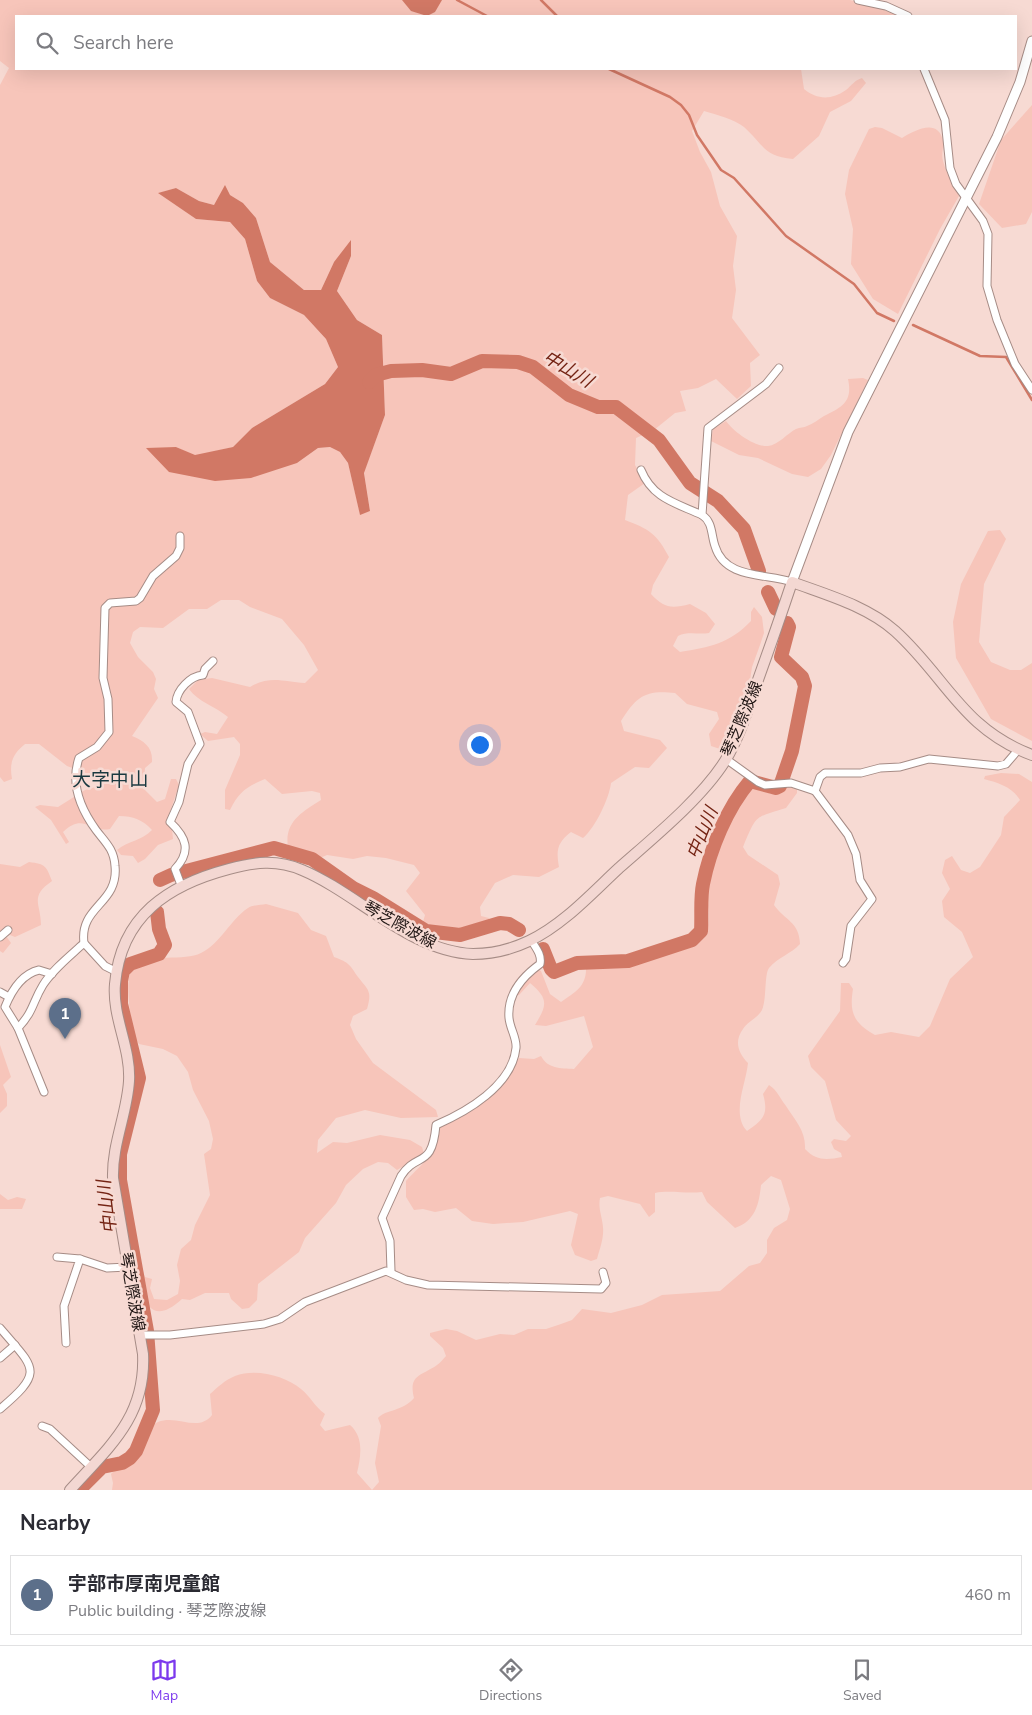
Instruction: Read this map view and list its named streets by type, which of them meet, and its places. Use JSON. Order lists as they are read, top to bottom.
{
  "streets": {
    "main road": ["琴芝際波線"]
  },
  "districts": ["大字中山"],
  "water": ["中山川"],
  "page": {
    "search": "Search here",
    "pins": "1",
    "heading": "Nearby",
    "list": [
      {
        "mark": "1",
        "name": "宇部市厚南児童館",
        "note": "Public building · 琴芝際波線",
        "value": "460 m"
      }
    ],
    "nav": ["Map", "Directions", "Saved"]
  }
}
